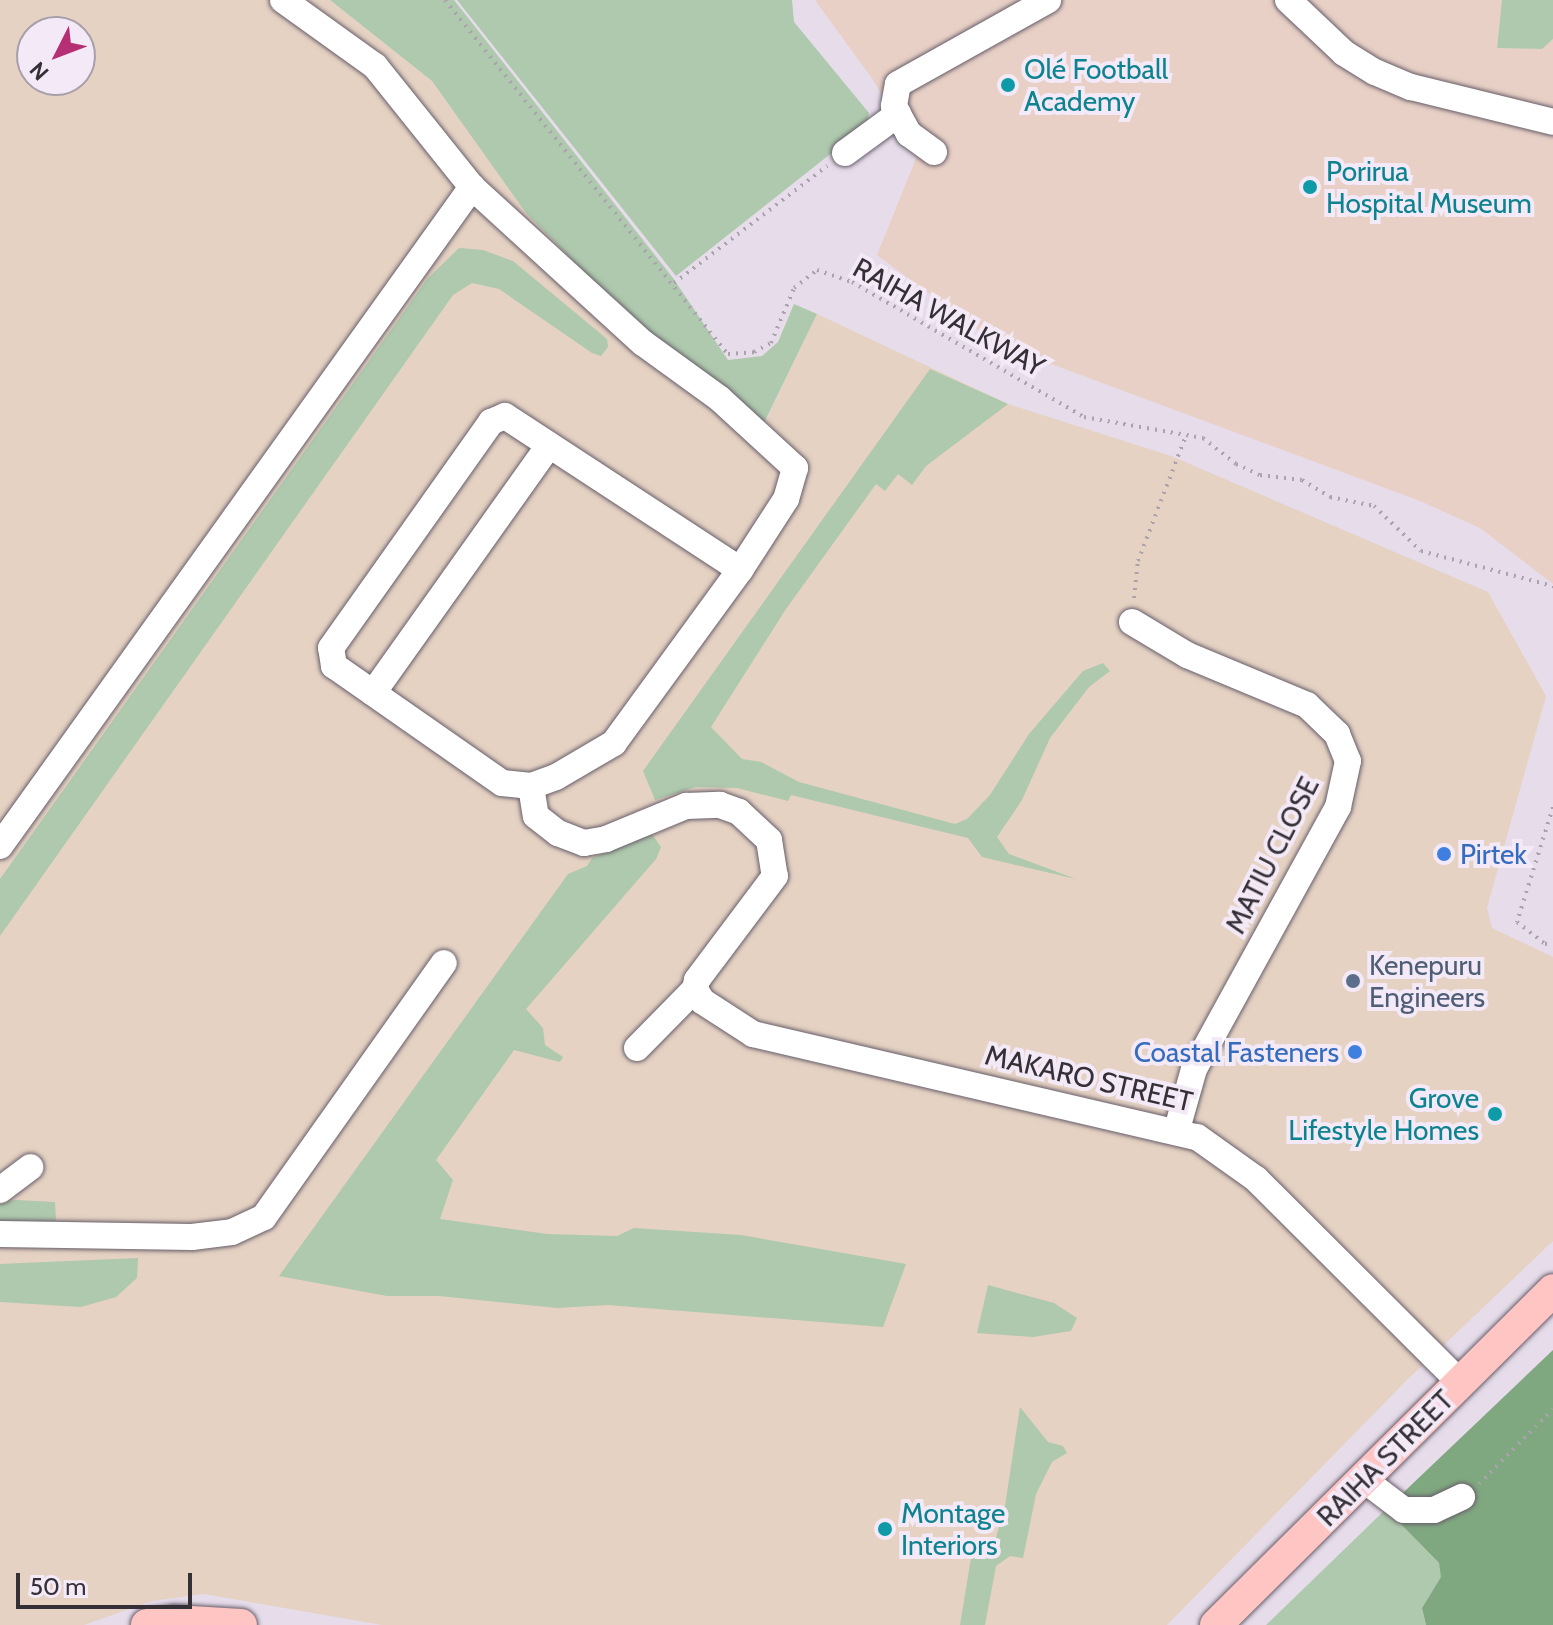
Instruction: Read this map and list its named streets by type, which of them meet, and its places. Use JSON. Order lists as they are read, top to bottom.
{
  "streets": {
    "main road": ["RAIHA STREET"],
    "street": ["MATIU CLOSE", "MAKARO STREET"],
    "path": ["RAIHA WALKWAY"]
  },
  "crossings": [
    ["MATIU CLOSE", "MAKARO STREET"],
    ["MAKARO STREET", "RAIHA STREET"]
  ],
  "places": [
    "Olé Football Academy",
    "Porirua Hospital Museum",
    "Pirtek",
    "Kenepuru Engineers",
    "Coastal Fasteners",
    "Grove Lifestyle Homes",
    "Montage Interiors"
  ],
  "scale_bar": "50 m",
  "north": "bottom left"
}
